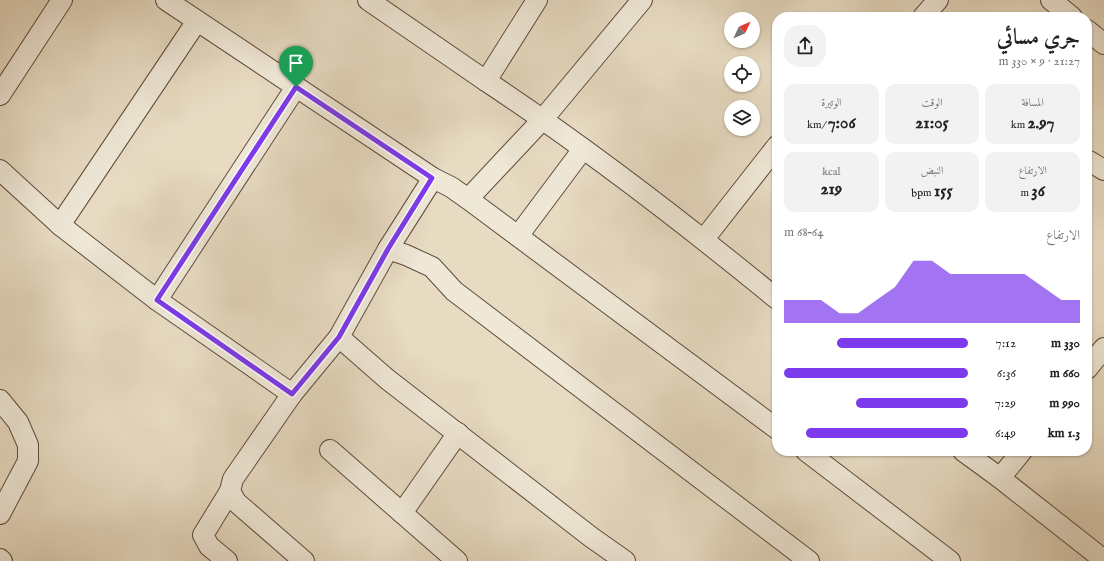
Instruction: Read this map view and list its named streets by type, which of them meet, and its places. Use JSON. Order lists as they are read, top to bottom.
{
  "north": "top right",
  "page": {
    "heading": ["جري مسائي", "21:27 · 9 × 330 m"],
    "stats": [
      ["المسافة", "2.97 km"],
      ["الوقت", "21:05"],
      ["الوتيرة", "7:06 /km"],
      ["الارتفاع", "36 m"],
      ["النبض", "155 bpm"],
      ["kcal", "219"]
    ],
    "chart": ["الارتفاع", "64–68 m"],
    "list": [
      {
        "name": "330 m",
        "note": "7:12"
      },
      {
        "name": "660 m",
        "note": "6:36"
      },
      {
        "name": "990 m",
        "note": "7:29"
      },
      {
        "name": "1.3 km",
        "note": "6:49"
      }
    ]
  }
}
